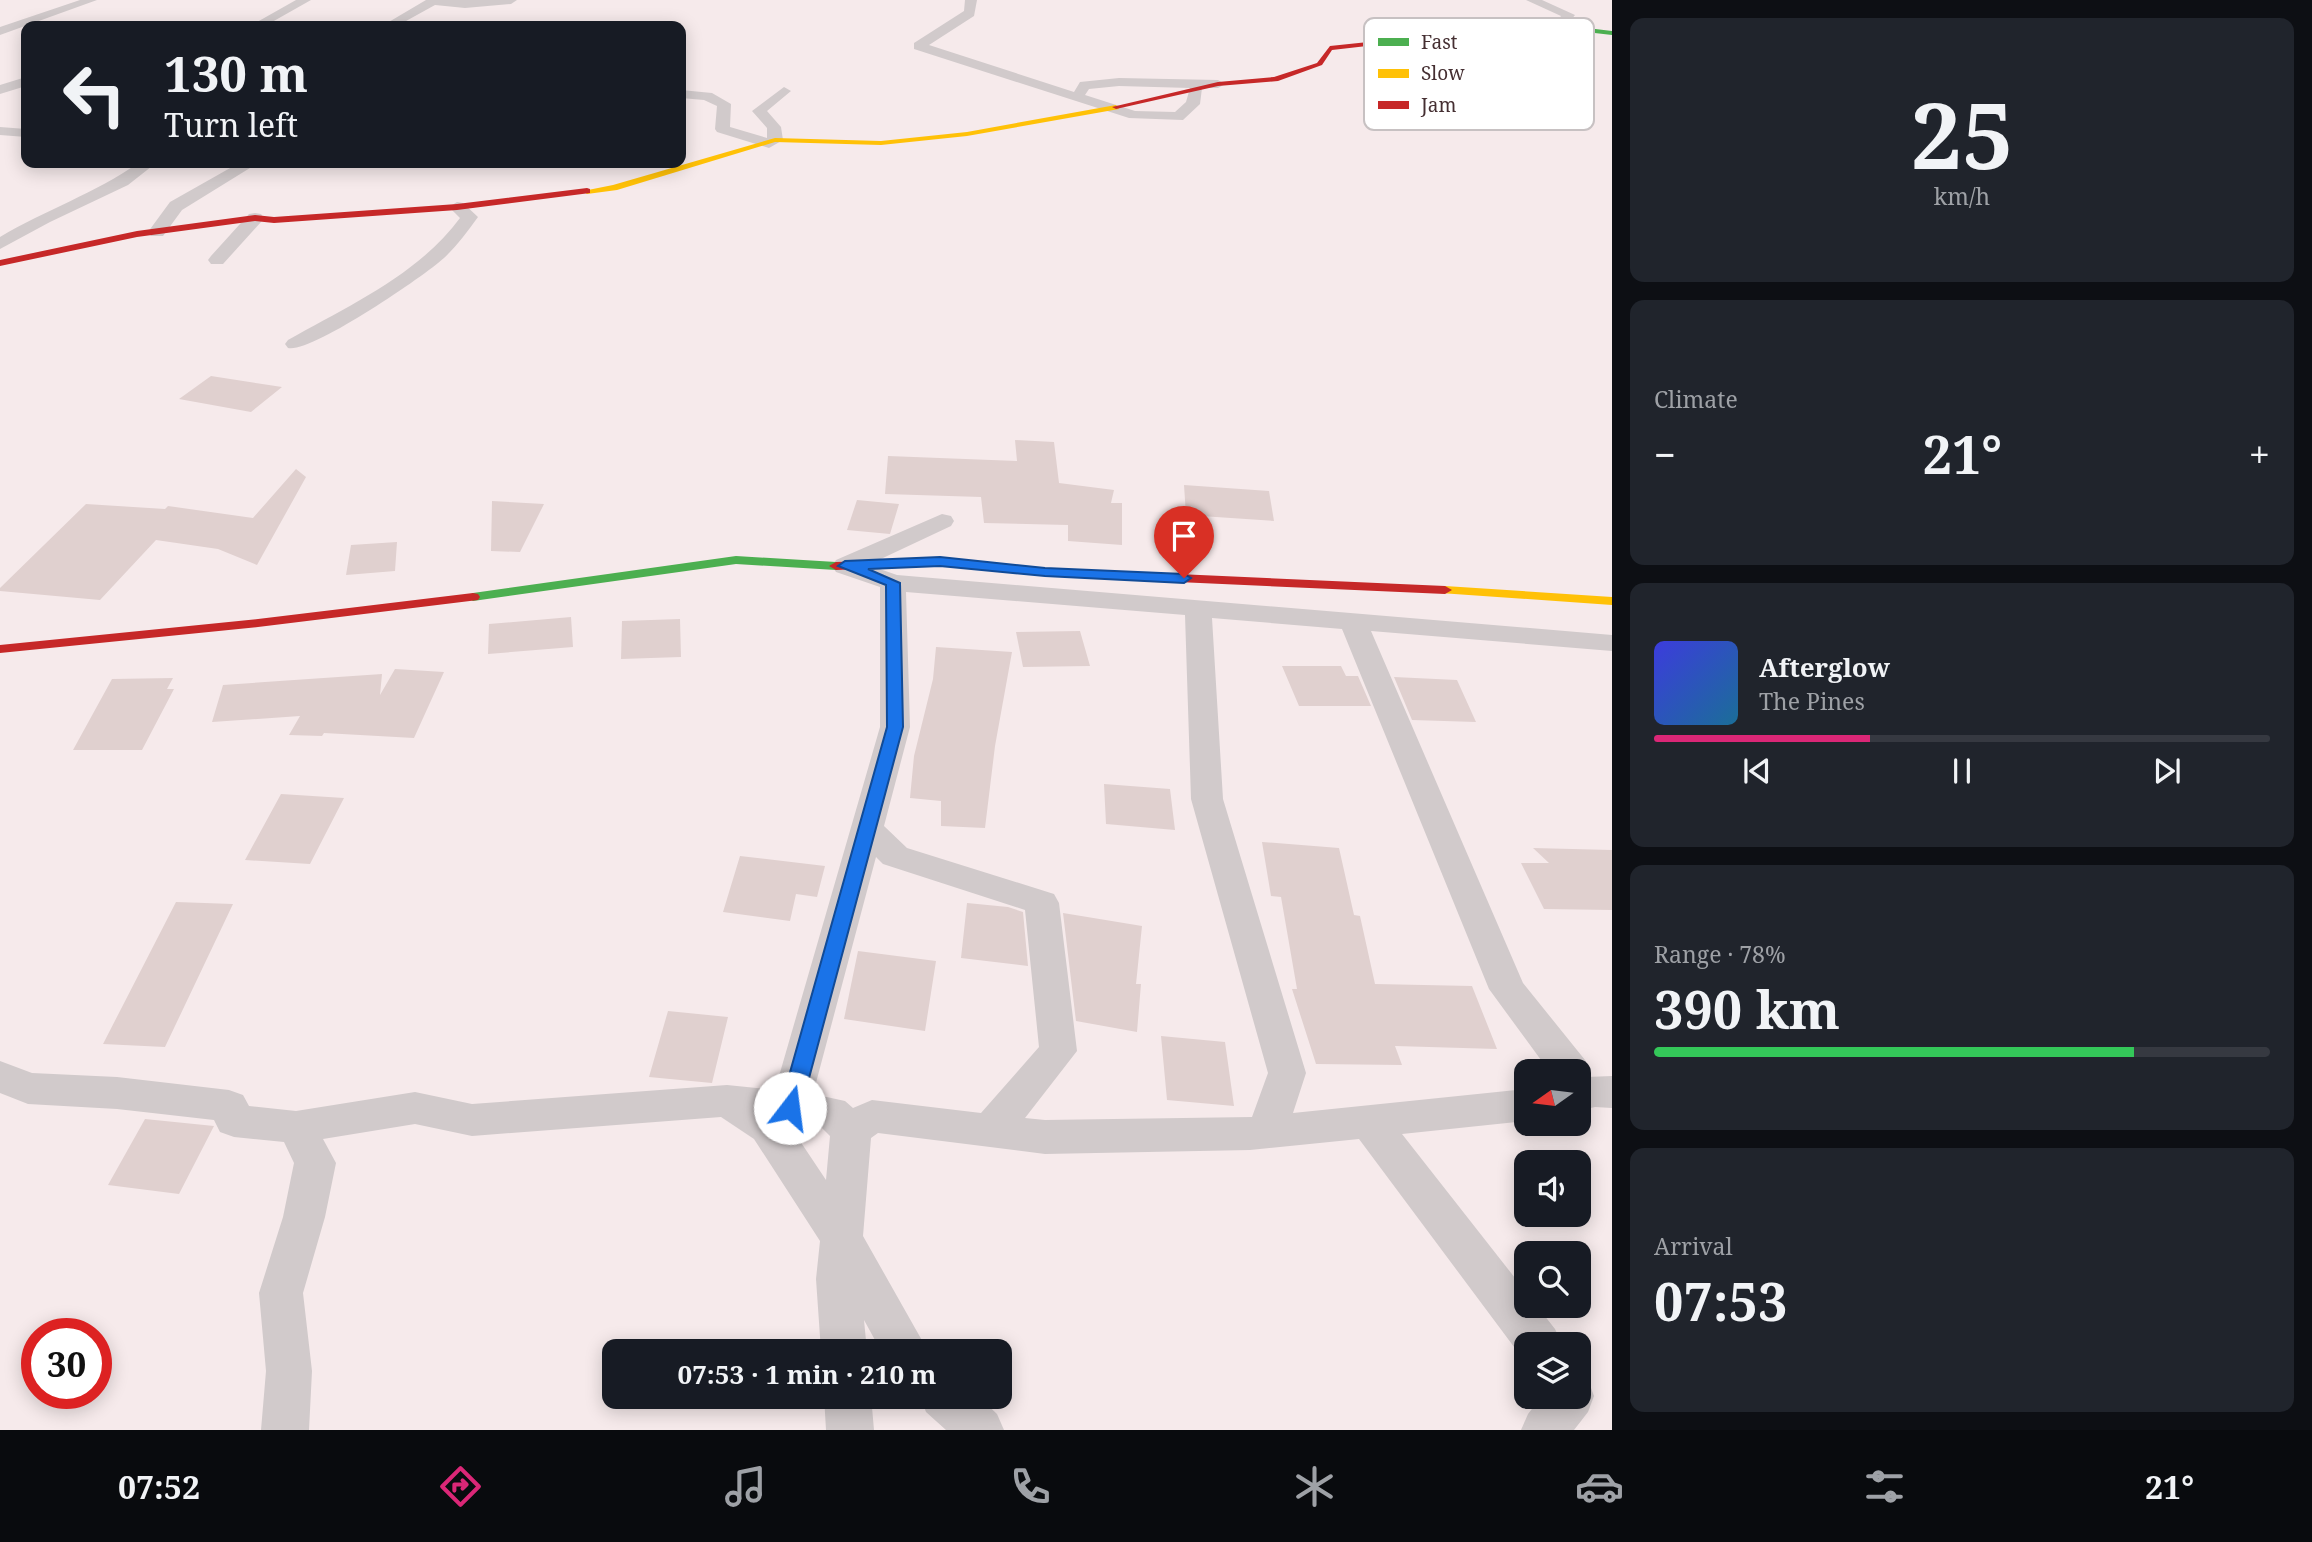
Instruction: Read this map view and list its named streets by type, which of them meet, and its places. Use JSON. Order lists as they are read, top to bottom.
{
  "legend": ["Fast", "Slow", "Jam"],
  "north": "left",
  "page": {
    "tile": [
      ["25", "km/h"],
      "Climate",
      ["Range · 78%", "390 km"],
      ["Arrival", "07:53"]
    ],
    "turn": ["130 m", "Turn left"],
    "heat": ["−", "21°", "+"],
    "song": ["Afterglow", "The Pines"],
    "limit": "30",
    "trip": "07:53 · 1 min · 210 m",
    "tabs": ["07:52", "21°"]
  }
}
